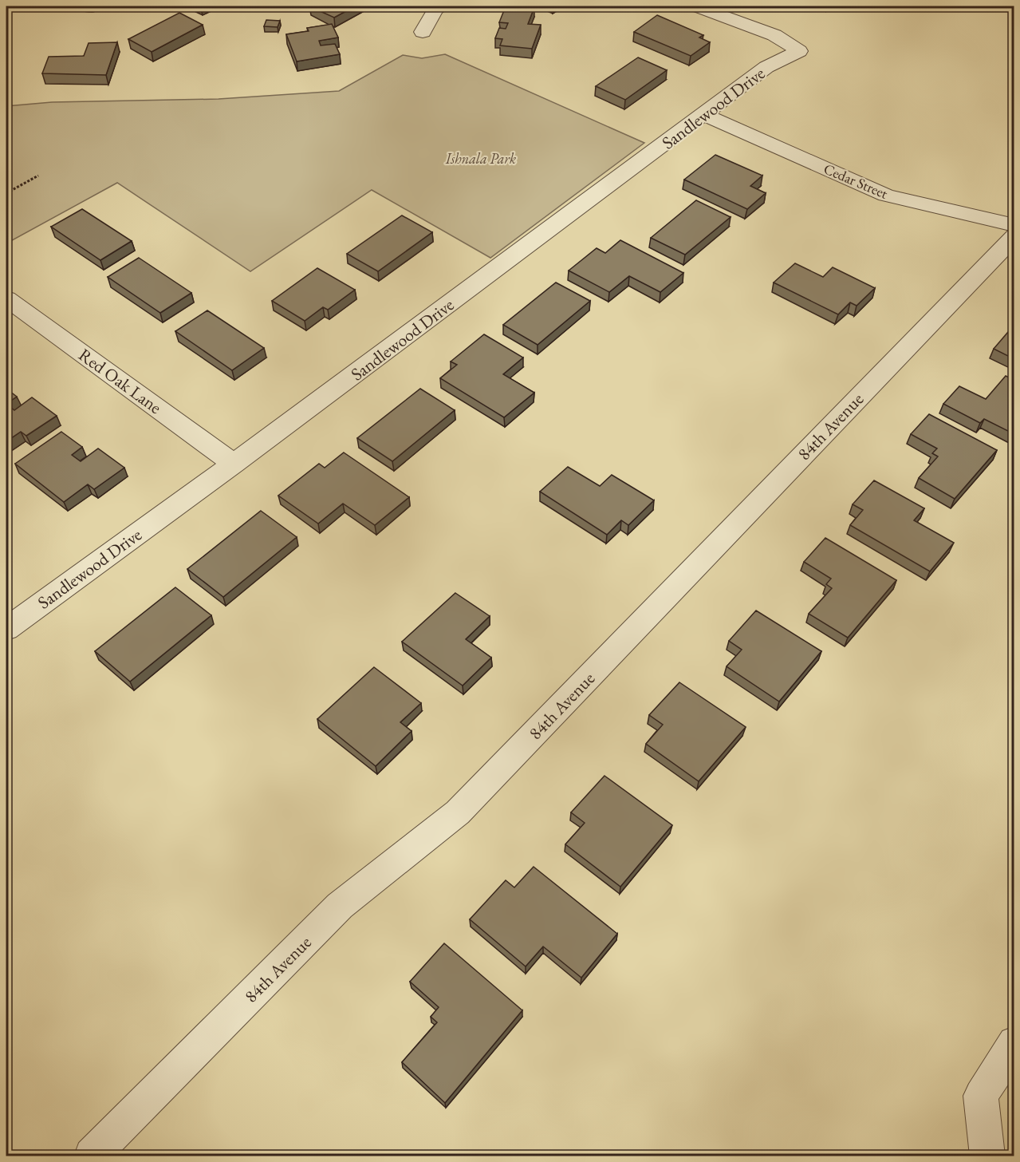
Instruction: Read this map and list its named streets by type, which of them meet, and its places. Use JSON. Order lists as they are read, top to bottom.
{
  "streets": {
    "street": [
      "Sandlewood Drive",
      "Cedar Street",
      "Red Oak Lane",
      "84th Avenue"
    ]
  },
  "crossings": [
    ["Sandlewood Drive", "Cedar Street"],
    ["Sandlewood Drive", "Red Oak Lane"]
  ],
  "parks": ["Ishnala Park"]
}
